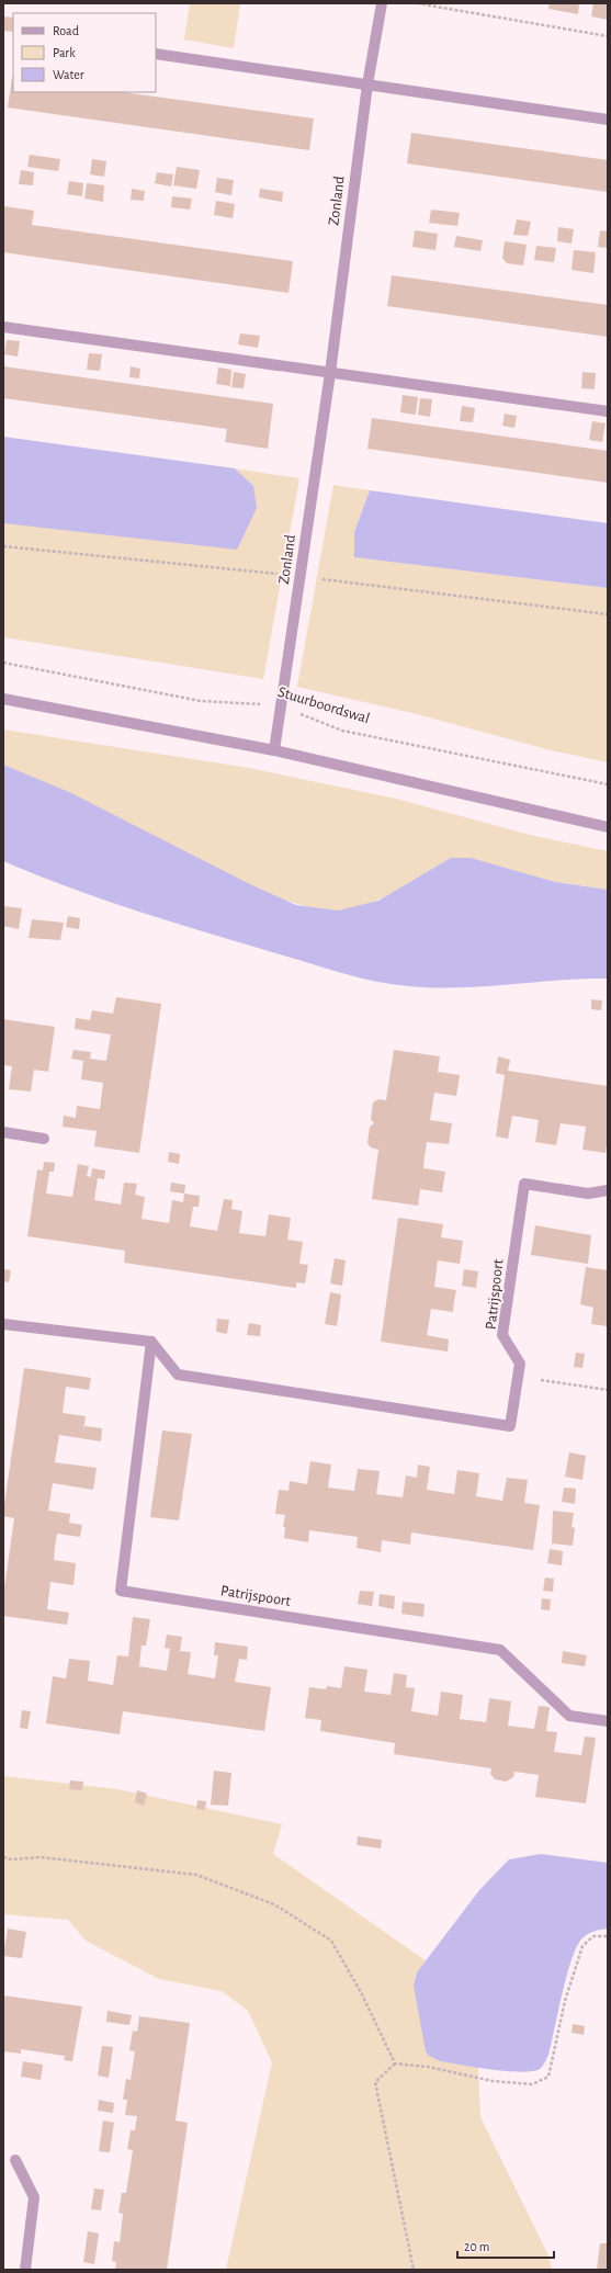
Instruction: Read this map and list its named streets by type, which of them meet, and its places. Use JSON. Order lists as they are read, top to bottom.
{
  "streets": {
    "street": ["Zonland", "Patrijspoort"],
    "path": ["Stuurboordswal"]
  },
  "crossings": [
    ["Zonland", "Stuurboordswal"]
  ],
  "legend": ["Road", "Park", "Water"],
  "scale_bar": "20 m"
}
